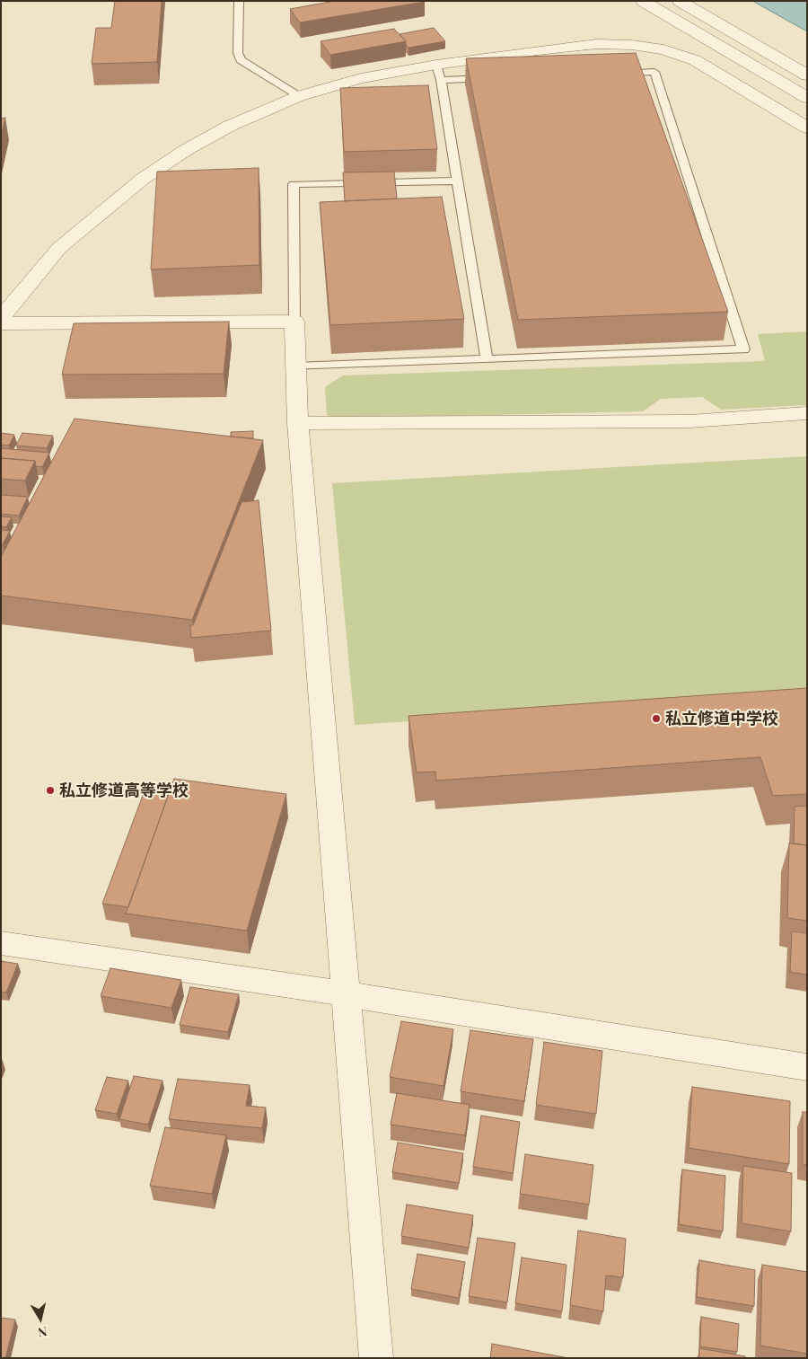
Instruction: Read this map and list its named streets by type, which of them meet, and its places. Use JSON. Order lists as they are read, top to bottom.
{
  "places": ["私立修道中学校", "私立修道高等学校"],
  "north": "bottom"
}
